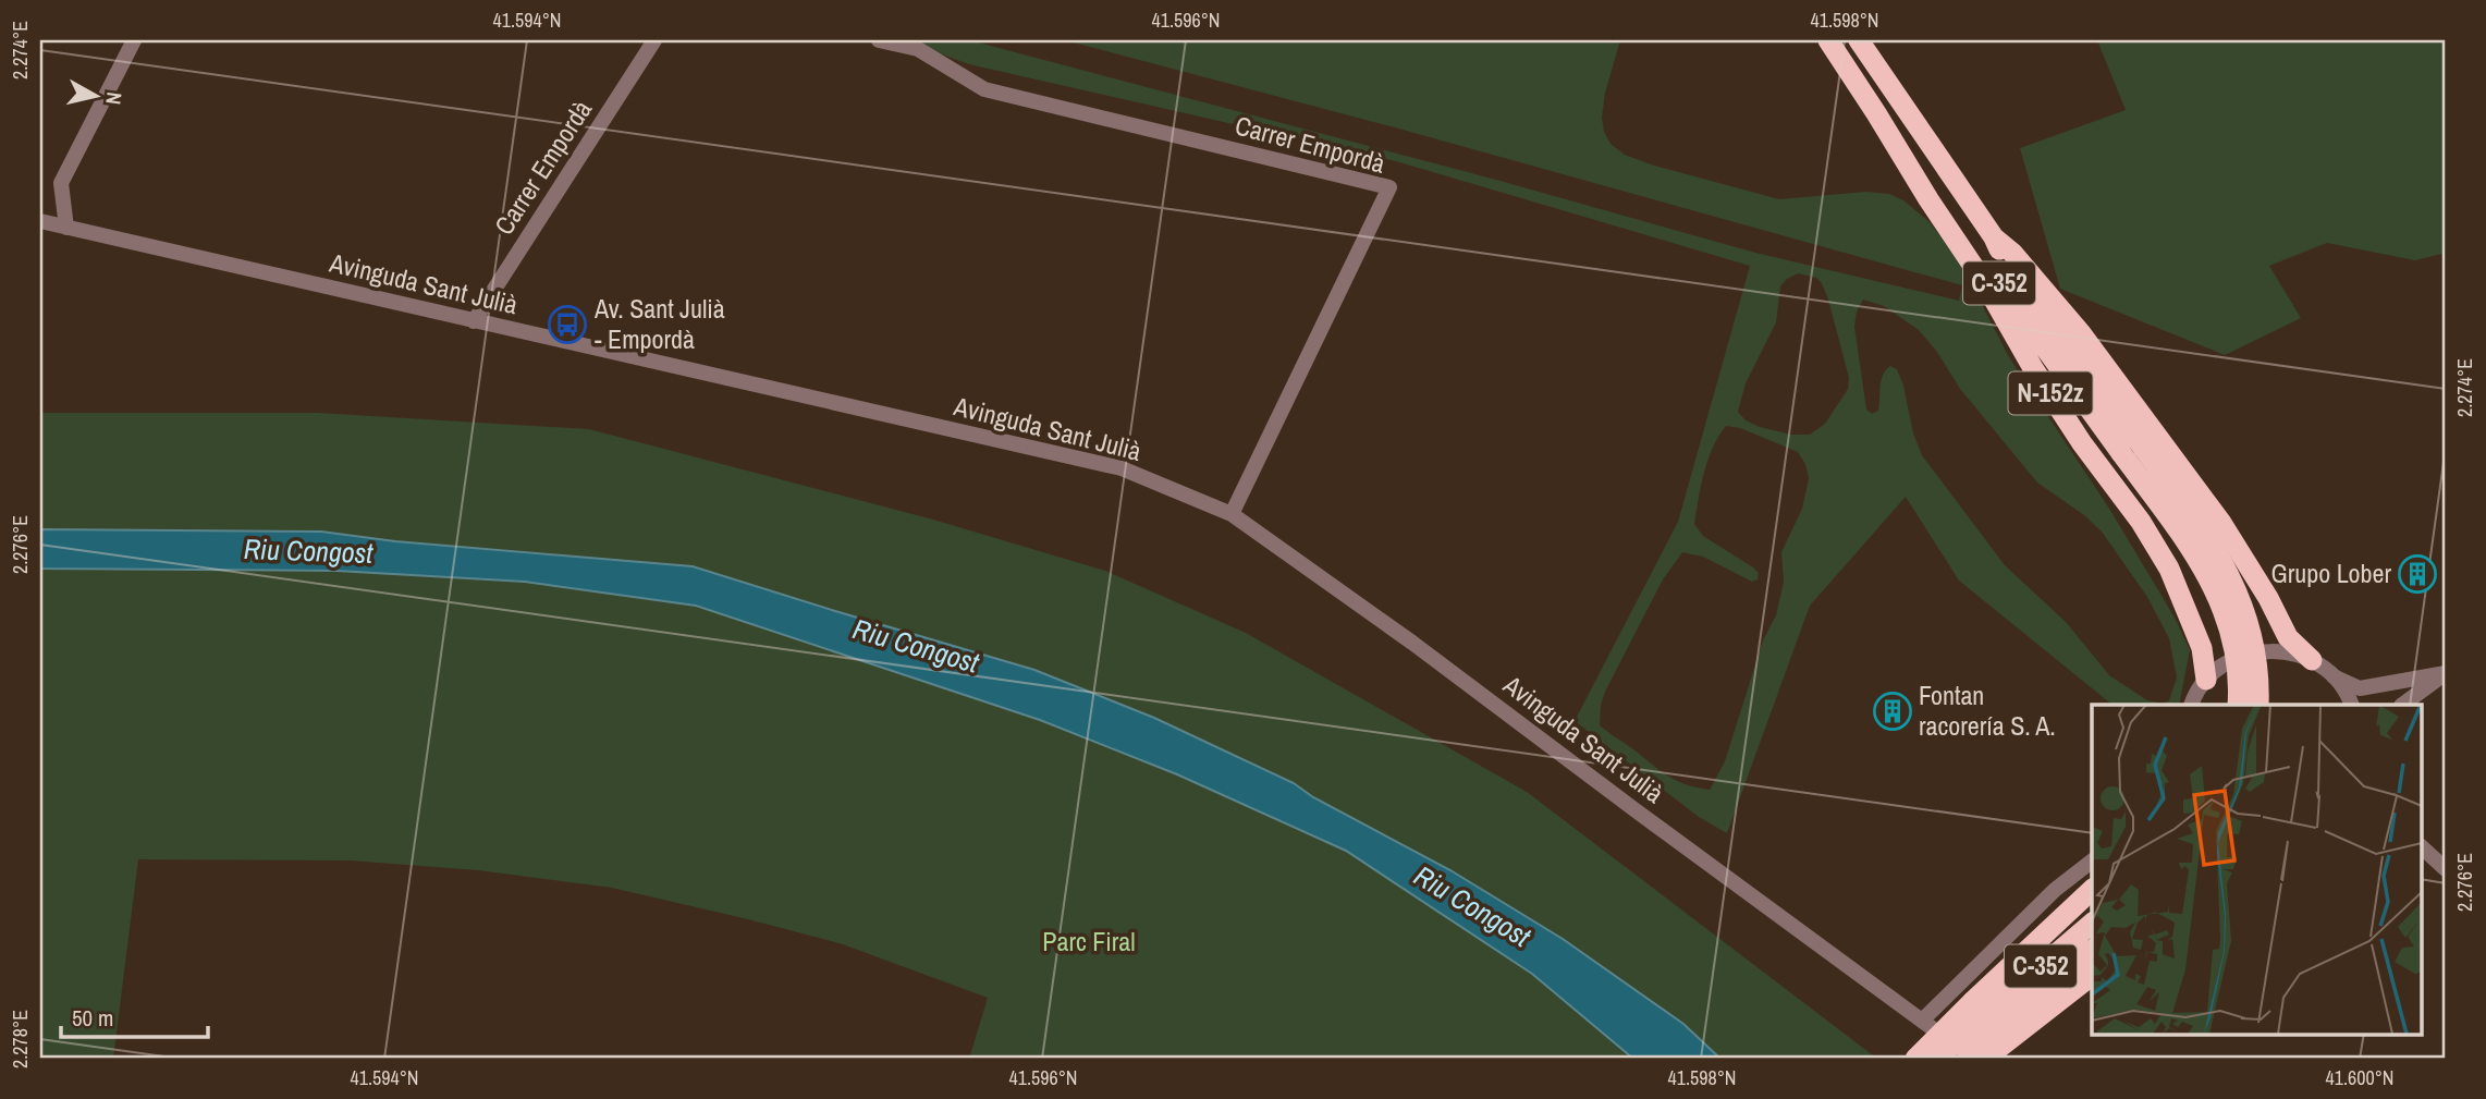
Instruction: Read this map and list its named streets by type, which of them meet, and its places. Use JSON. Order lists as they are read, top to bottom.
{
  "streets": {
    "highway": ["C-352", "N-152z"],
    "street": ["Carrer Empordà", "Avinguda Sant Julià"]
  },
  "crossings": [
    ["Carrer Empordà", "Avinguda Sant Julià"],
    ["C-352", "Avinguda Sant Julià"],
    ["C-352", "N-152z"]
  ],
  "water": ["Riu Congost"],
  "parks": ["Parc Firal"],
  "places": {
    "bus stop": ["Av. Sant Julià - Empordà"],
    "building": ["Grupo Lober", "Fontan racorería S. A."]
  },
  "scale_bar": "50 m",
  "north": "right",
  "coordinates": [
    "41.594°N",
    "41.596°N",
    "41.598°N",
    "2.274°E",
    "2.276°E",
    "2.278°E",
    "41.600°N"
  ]
}
